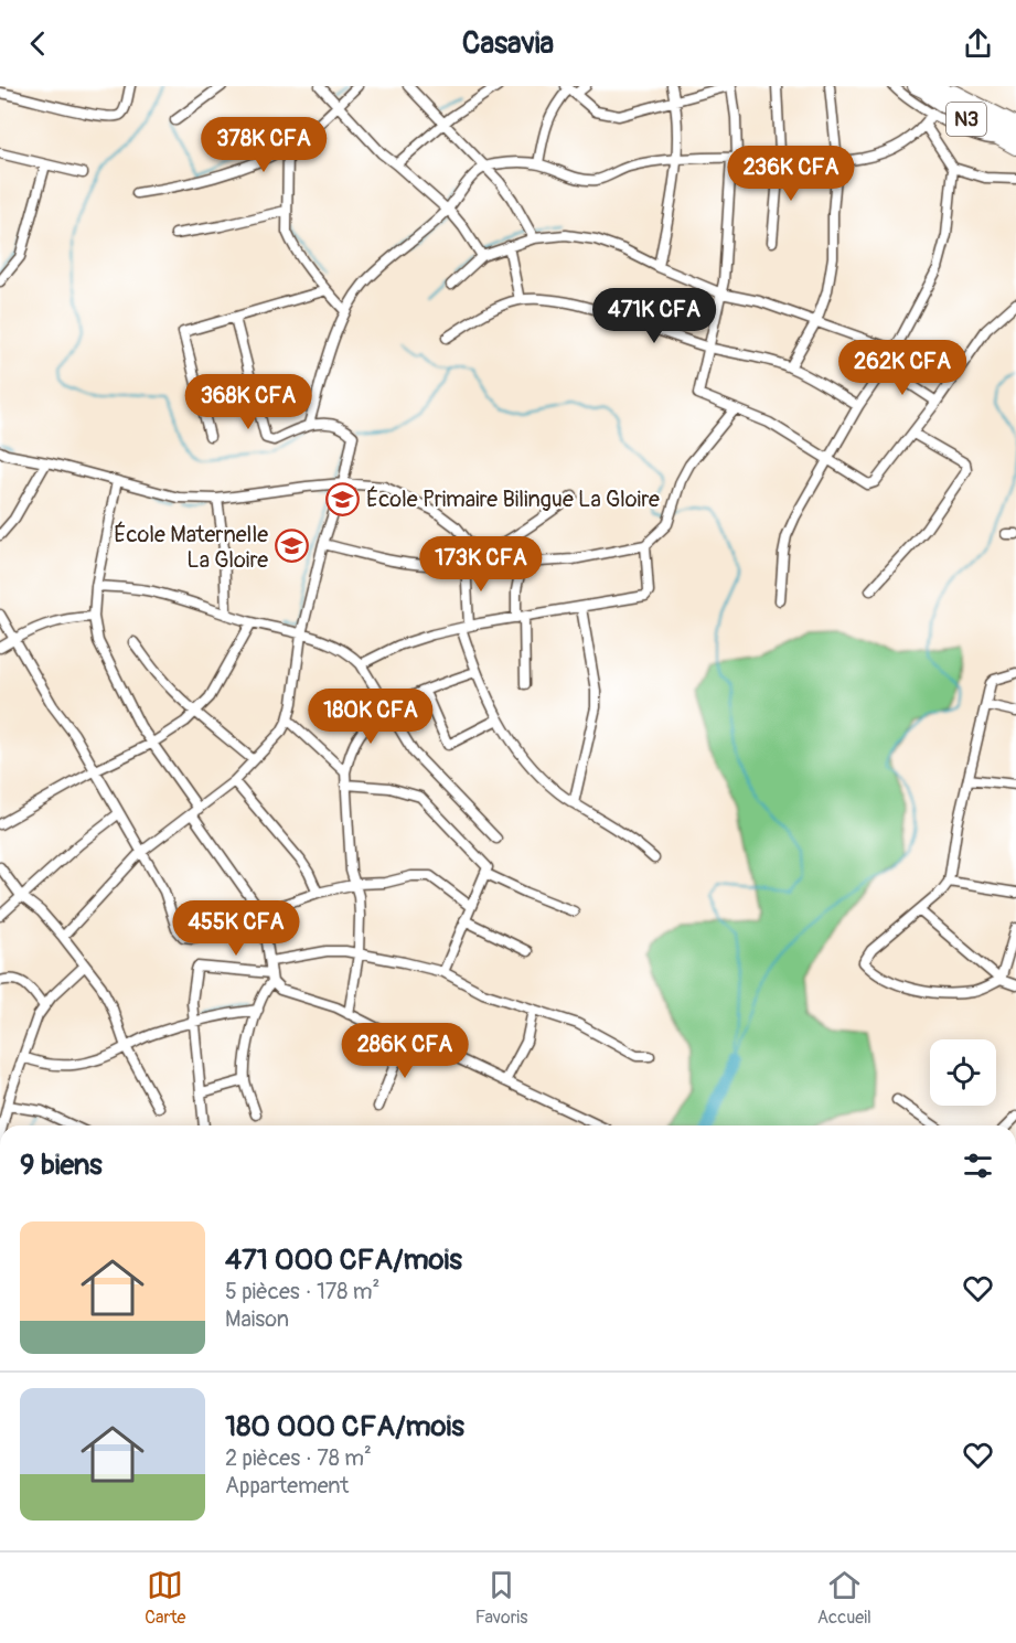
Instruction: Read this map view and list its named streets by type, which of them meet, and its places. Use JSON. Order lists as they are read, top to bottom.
{
  "streets": {
    "main road": ["N3"]
  },
  "places": {
    "school or university": ["École Primaire Bilingue La Gloire", "École Maternelle La Gloire"]
  },
  "page": {
    "header": "Casavia",
    "price": [
      "378K CFA",
      "236K CFA",
      "471K CFA",
      "262K CFA",
      "368K CFA",
      "173K CFA",
      "180K CFA",
      "455K CFA",
      "286K CFA"
    ],
    "heading": "9 biens",
    "list": [
      {
        "name": "471 000 CFA/mois",
        "note": "5 pièces · 178 m² · Maison"
      },
      {
        "name": "180 000 CFA/mois",
        "note": "2 pièces · 78 m² · Appartement"
      }
    ],
    "tabs": ["Carte", "Favoris", "Accueil"]
  }
}
